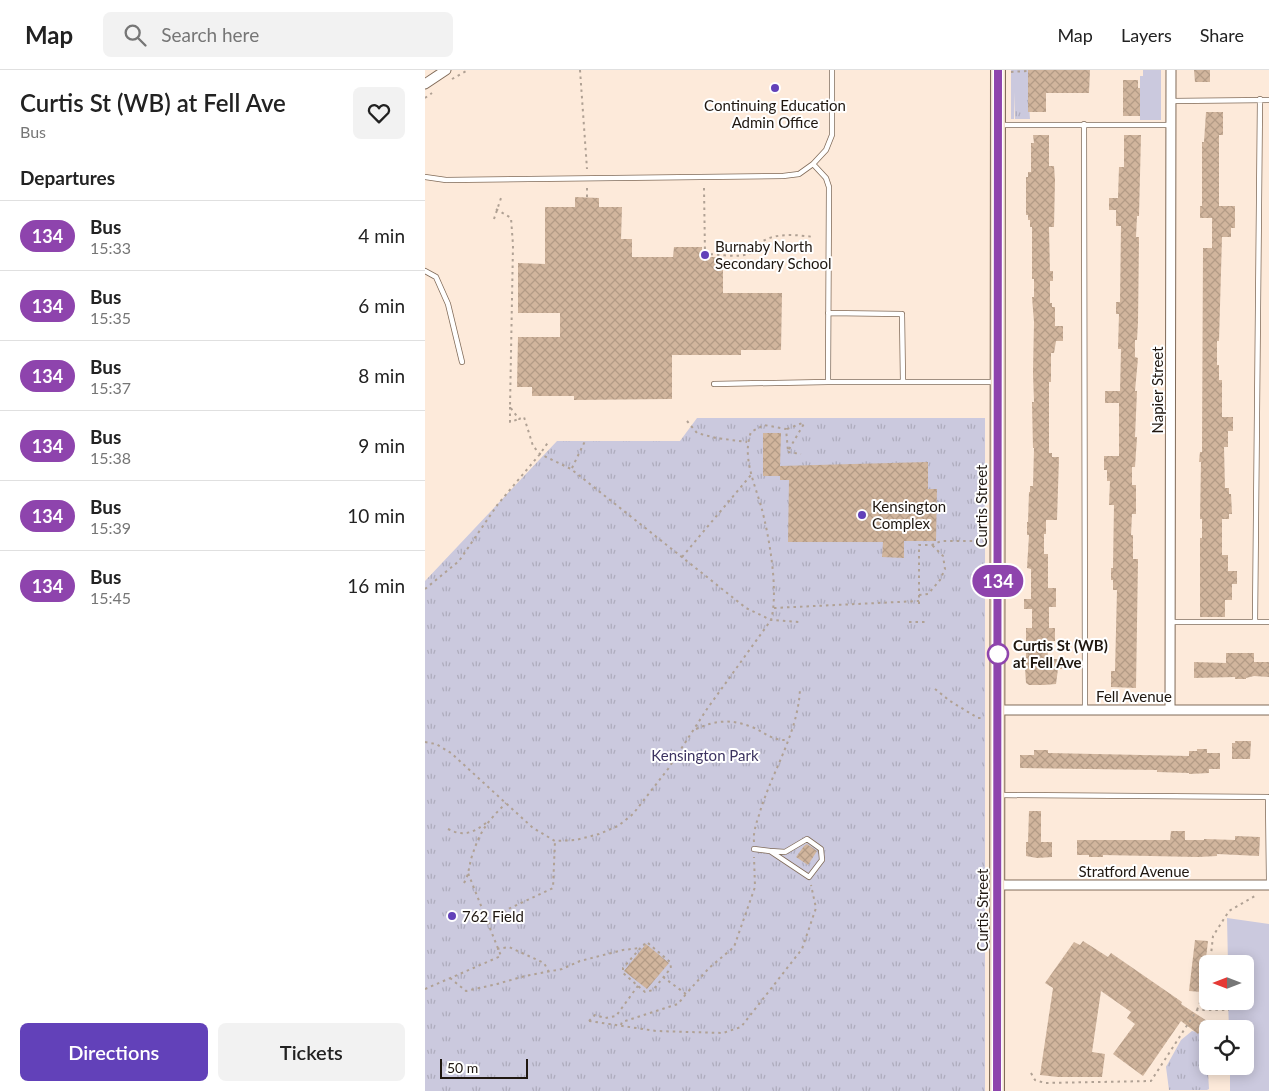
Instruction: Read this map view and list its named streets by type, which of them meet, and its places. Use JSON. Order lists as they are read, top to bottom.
{
  "streets": {
    "street": [
      "Napier Street",
      "Curtis Street",
      "Fell Avenue",
      "Stratford Avenue"
    ]
  },
  "crossings": [
    ["Napier Street", "Fell Avenue"],
    ["Curtis Street", "Fell Avenue"],
    ["Curtis Street", "Stratford Avenue"]
  ],
  "parks": ["Kensington Park"],
  "places": [
    "Continuing Education Admin Office",
    "Burnaby North Secondary School",
    "Kensington Complex",
    "Curtis St (WB) at Fell Ave",
    "762 Field"
  ],
  "lines": ["bus line 134"],
  "scale_bar": "50 m",
  "north": "left",
  "page": {
    "header": "Map",
    "search": "Search here",
    "nav": ["Map", "Layers", "Share"],
    "heading": [
      ["Curtis St (WB) at Fell Ave", "Bus"],
      "Departures"
    ],
    "on_map": "134",
    "list": [
      {
        "mark": "134",
        "name": "Bus",
        "note": "15:33",
        "value": "4 min"
      },
      {
        "mark": "134",
        "name": "Bus",
        "note": "15:35",
        "value": "6 min"
      },
      {
        "mark": "134",
        "name": "Bus",
        "note": "15:37",
        "value": "8 min"
      },
      {
        "mark": "134",
        "name": "Bus",
        "note": "15:38",
        "value": "9 min"
      },
      {
        "mark": "134",
        "name": "Bus",
        "note": "15:39",
        "value": "10 min"
      },
      {
        "mark": "134",
        "name": "Bus",
        "note": "15:45",
        "value": "16 min"
      }
    ],
    "buttons": ["Directions", "Tickets"],
    "scale": "50 m"
  }
}
